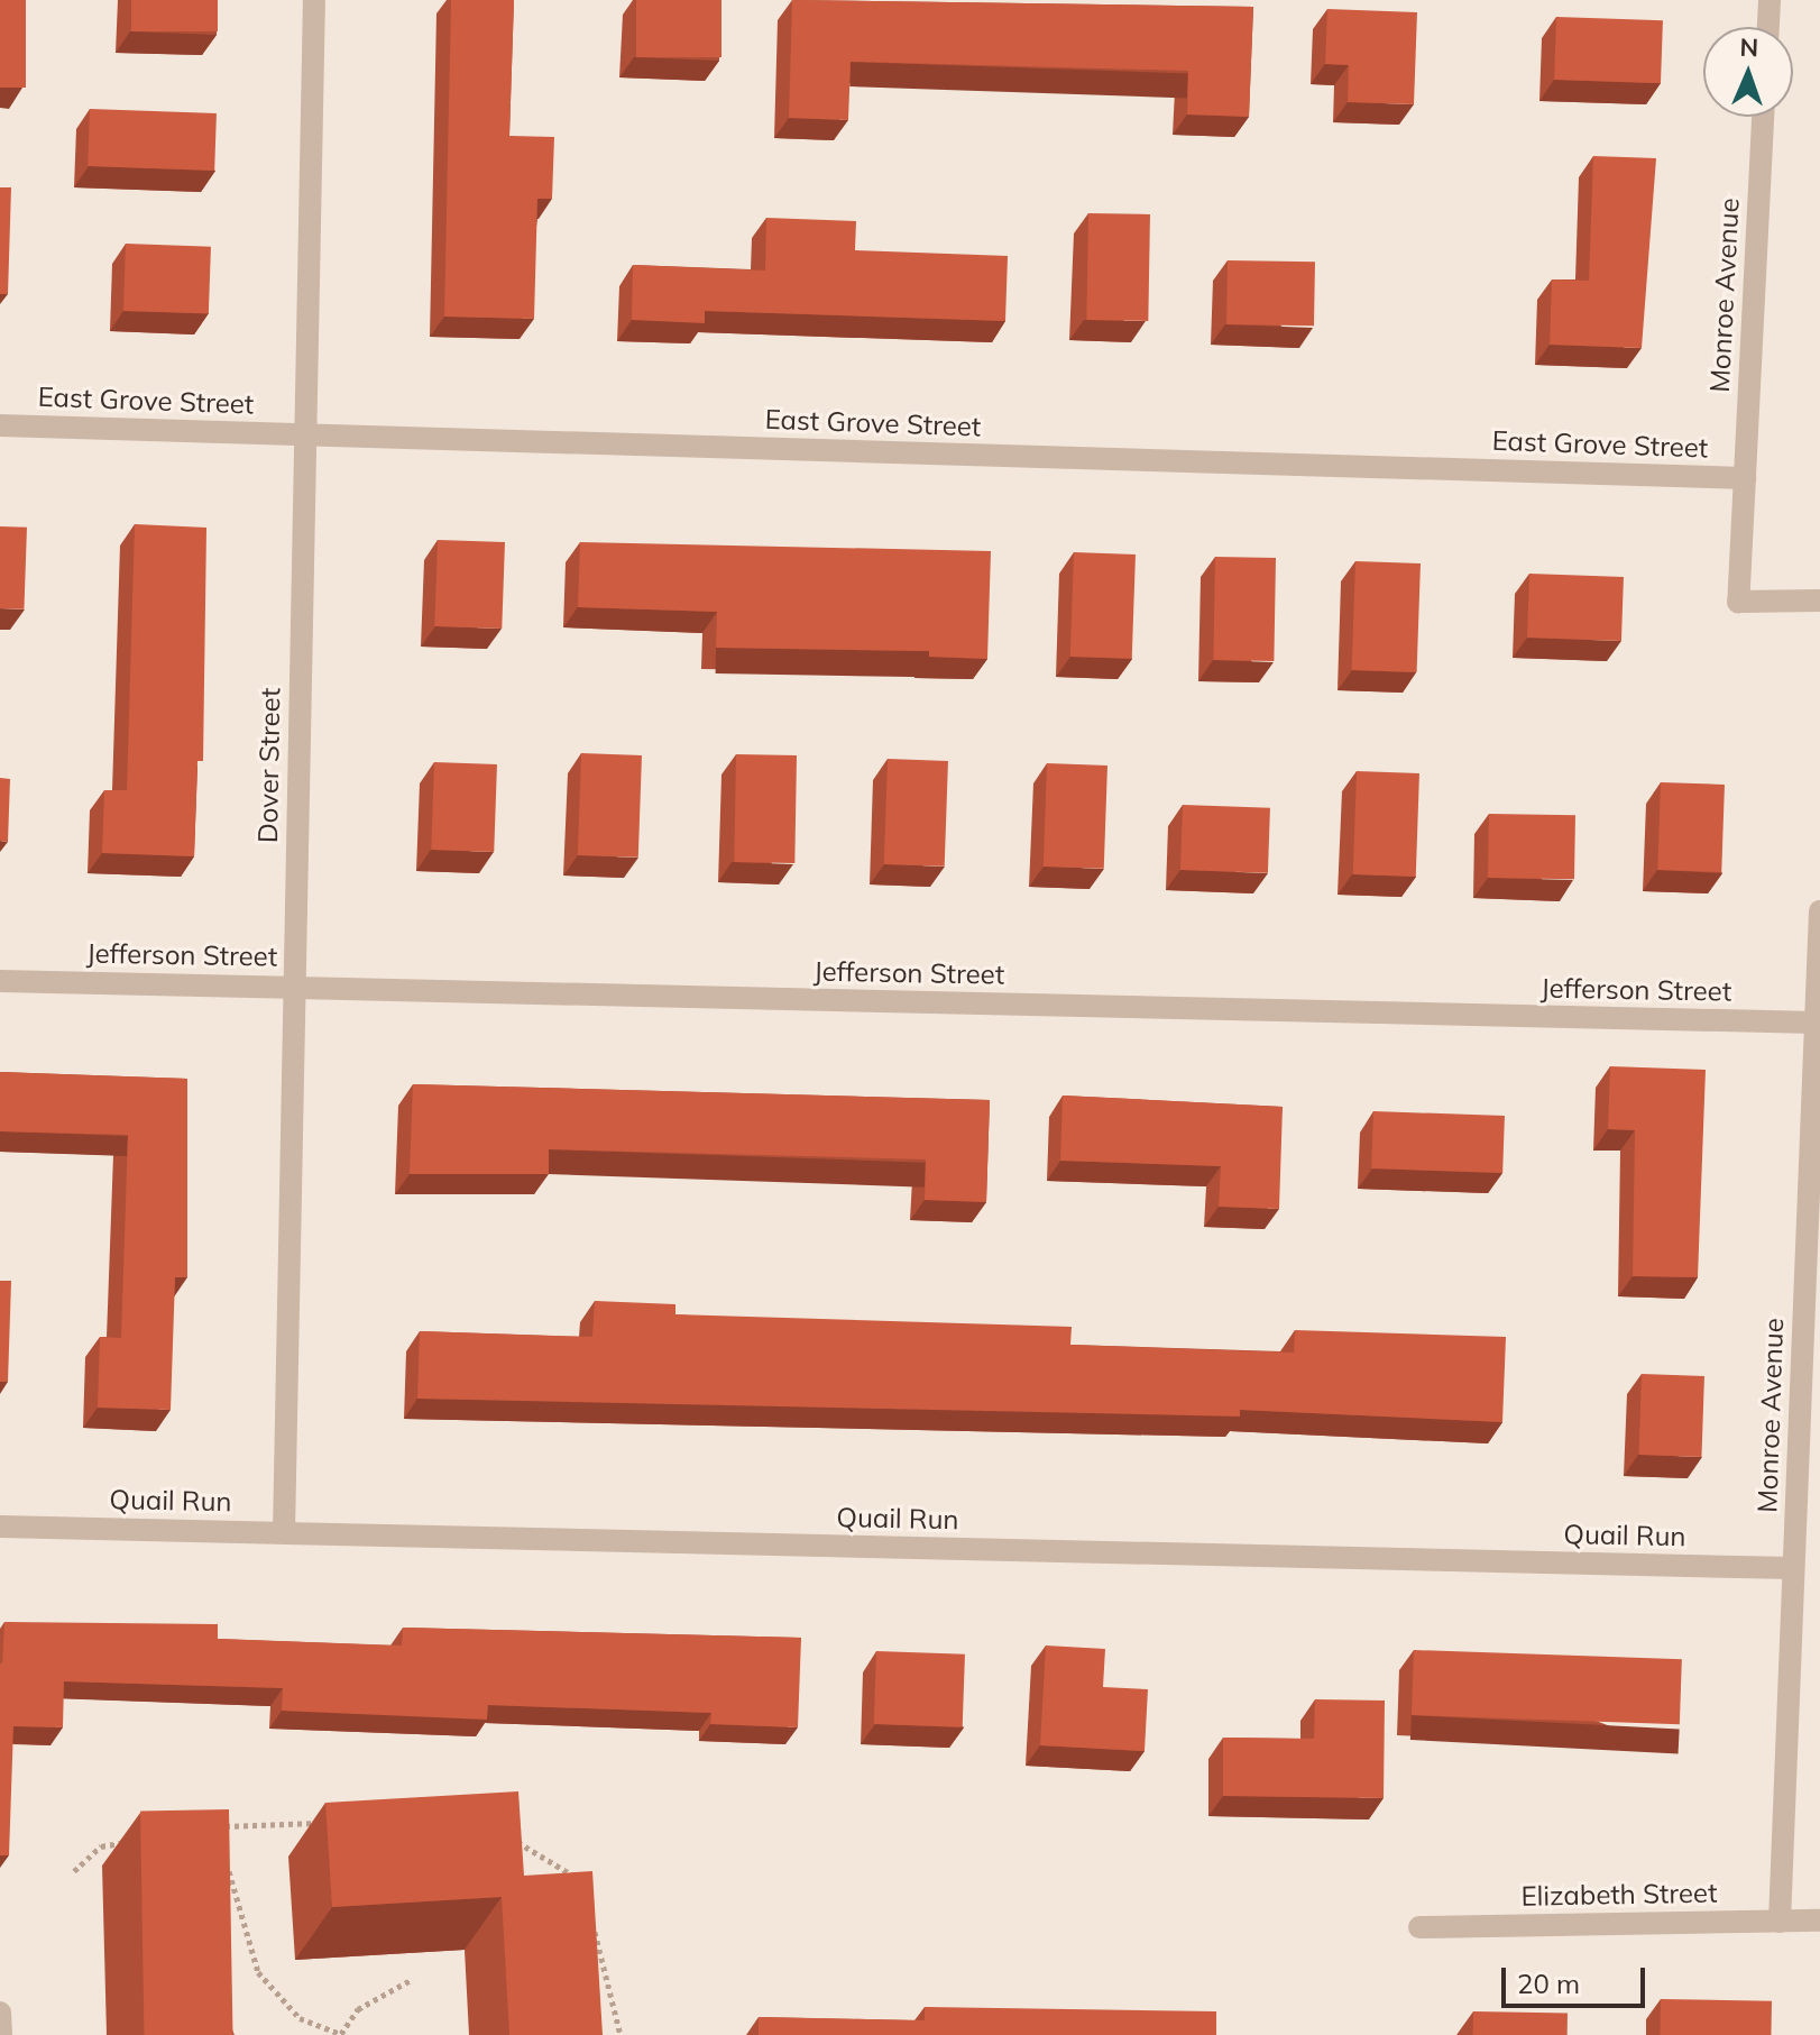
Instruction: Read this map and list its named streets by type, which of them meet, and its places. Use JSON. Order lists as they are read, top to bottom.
{
  "streets": {
    "street": [
      "Monroe Avenue",
      "East Grove Street",
      "Dover Street",
      "Jefferson Street",
      "Quail Run",
      "Elizabeth Street"
    ]
  },
  "crossings": [
    ["Monroe Avenue", "East Grove Street"],
    ["Monroe Avenue", "Jefferson Street"],
    ["Monroe Avenue", "Quail Run"],
    ["Monroe Avenue", "Elizabeth Street"],
    ["East Grove Street", "Dover Street"],
    ["Dover Street", "Jefferson Street"],
    ["Dover Street", "Quail Run"]
  ],
  "scale_bar": "20 m",
  "north": "top"
}
